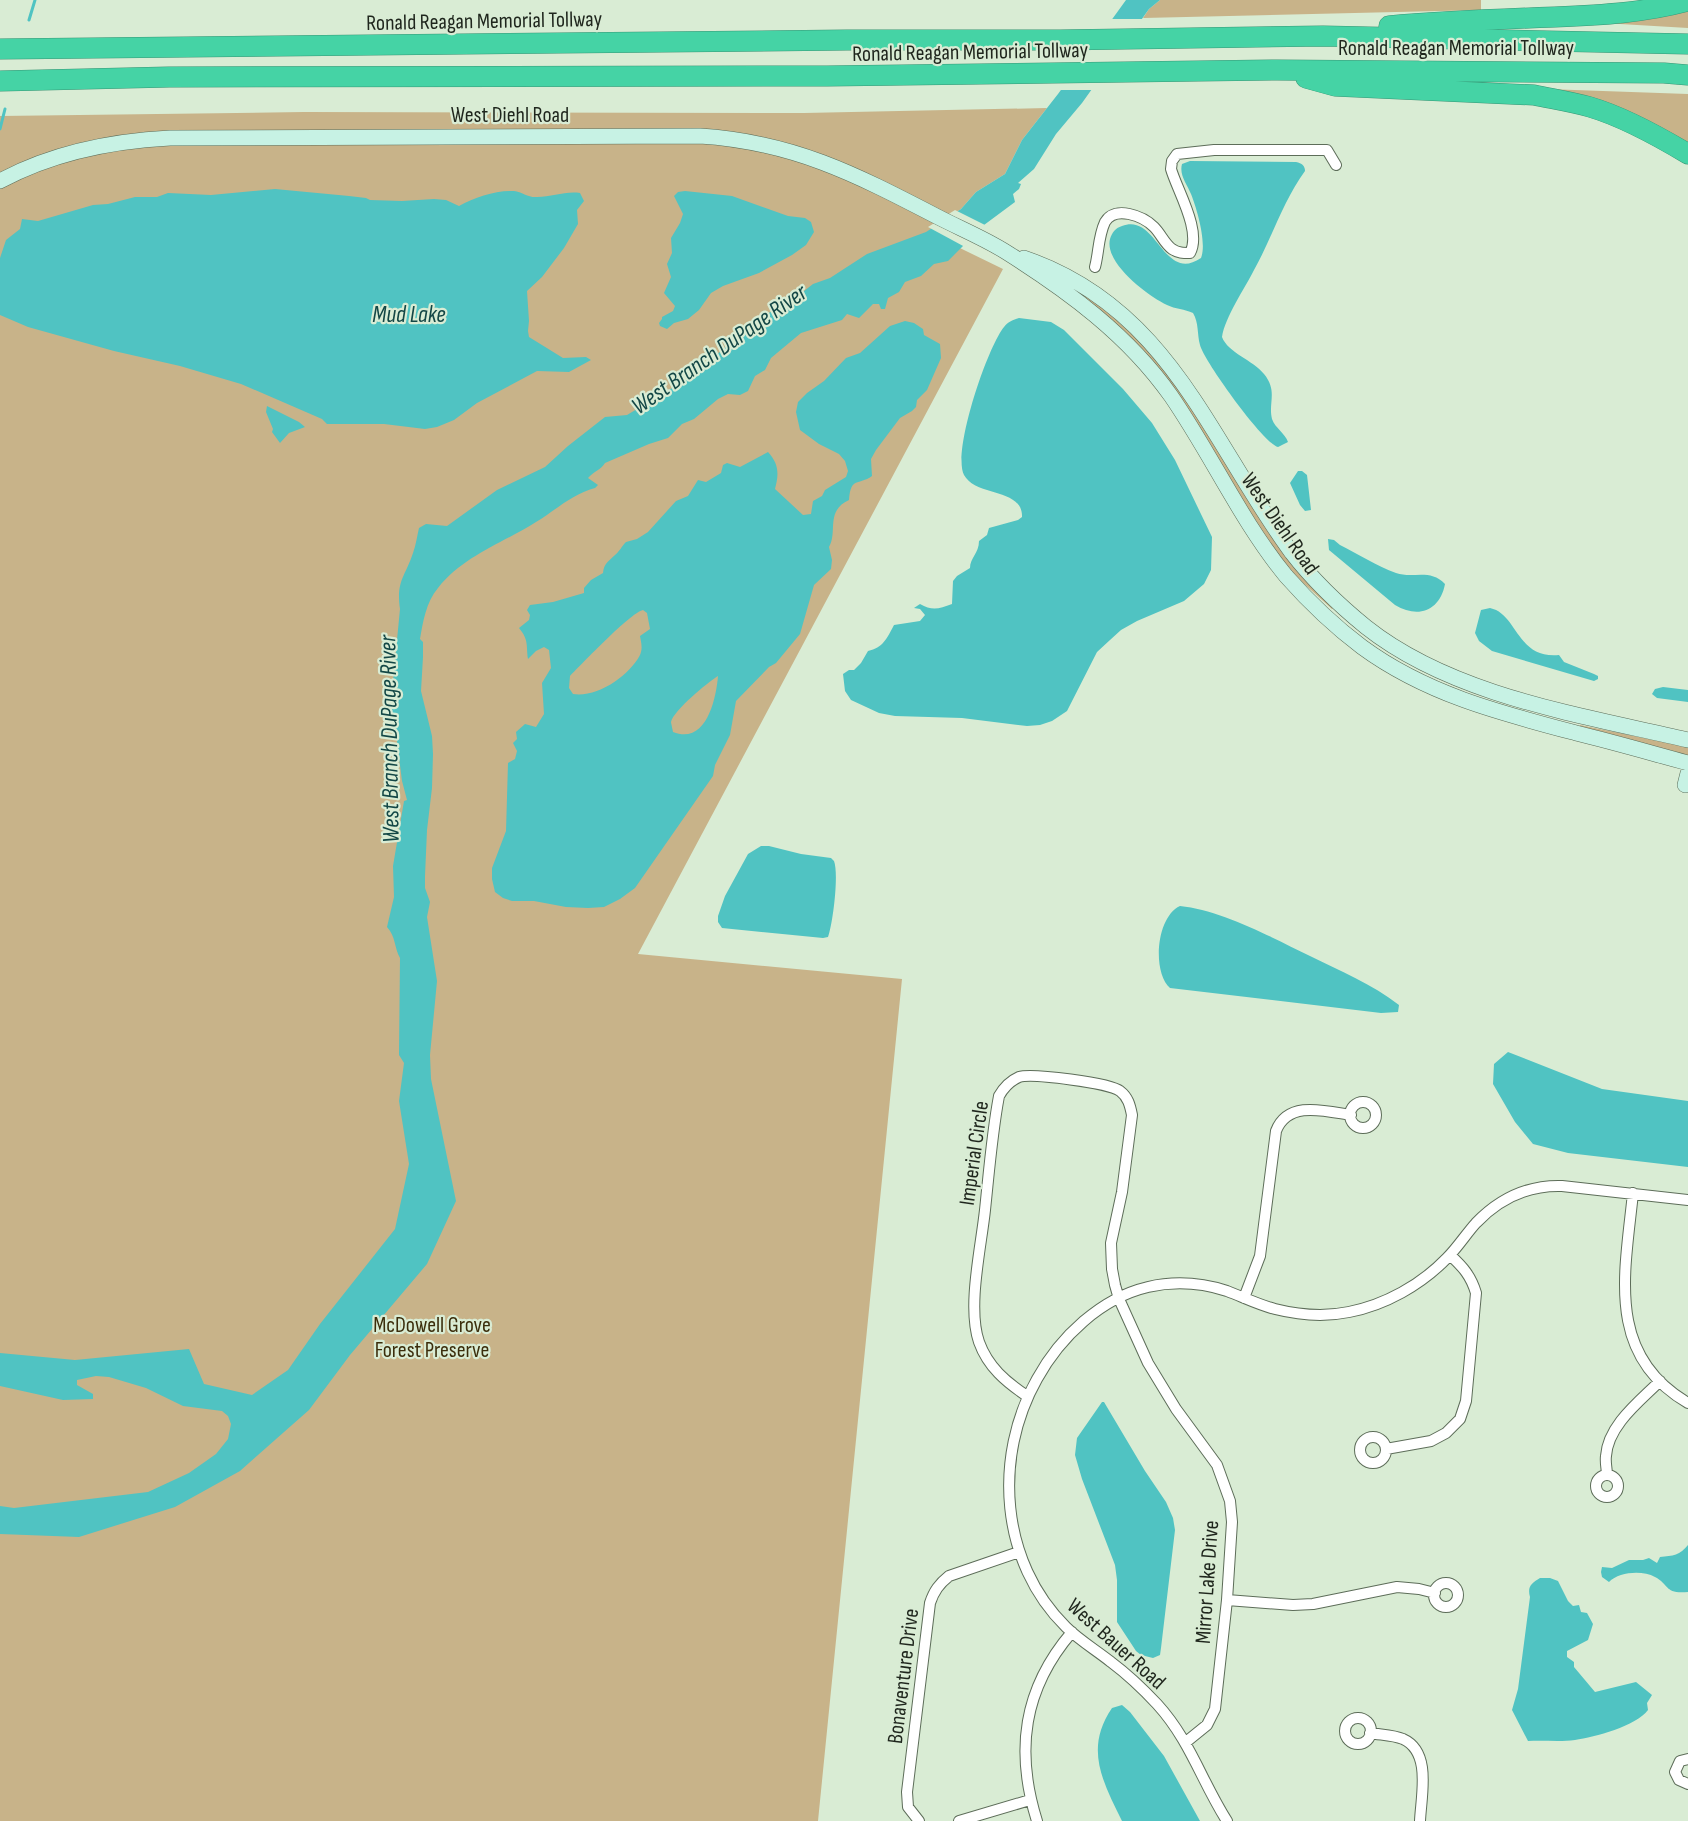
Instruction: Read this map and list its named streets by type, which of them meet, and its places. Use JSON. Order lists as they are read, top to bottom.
{
  "streets": {
    "highway": ["Ronald Reagan Memorial Tollway"],
    "street": [
      "West Diehl Road",
      "Imperial Circle",
      "Mirror Lake Drive",
      "West Bauer Road",
      "Bonaventure Drive"
    ]
  },
  "crossings": [
    ["Imperial Circle", "Mirror Lake Drive"],
    ["Imperial Circle", "West Bauer Road"],
    ["Mirror Lake Drive", "West Bauer Road"],
    ["West Bauer Road", "Bonaventure Drive"]
  ],
  "water": ["Mud Lake", "West Branch DuPage River"],
  "parks": ["McDowell Grove Forest Preserve"]
}
